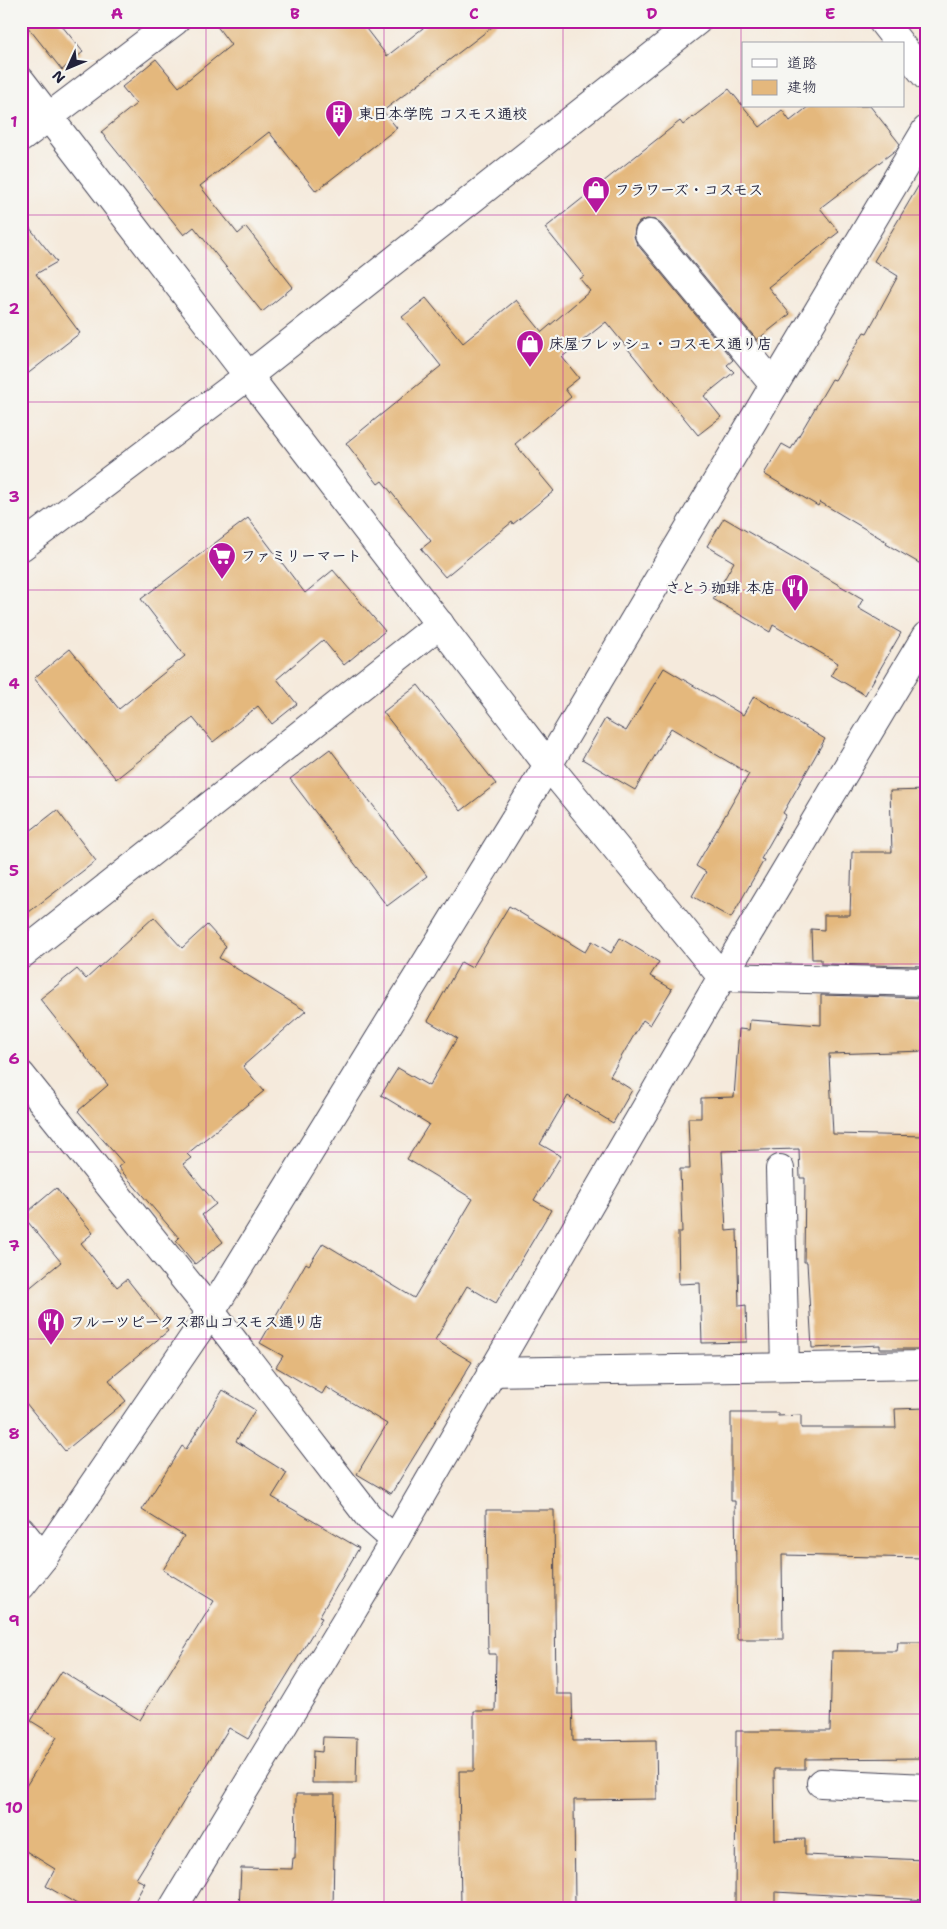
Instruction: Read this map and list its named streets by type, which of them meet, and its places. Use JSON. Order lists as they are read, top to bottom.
{
  "places": {
    "building": ["東日本学院 コスモス通校"],
    "shop": ["フラワーズ・コスモス", "床屋フレッシュ・コスモス通り店"],
    "supermarket": ["ファミリーマート"],
    "restaurant": ["さとう珈琲 本店", "フルーツピークス郡山コスモス通り店"]
  },
  "legend": ["道路", "建物"],
  "north": "bottom left",
  "grid": {
    "columns": [
      "A",
      "B",
      "C",
      "D",
      "E"
    ],
    "rows": [
      "1",
      "2",
      "3",
      "4",
      "5",
      "6",
      "7",
      "8",
      "9",
      "10"
    ]
  }
}
